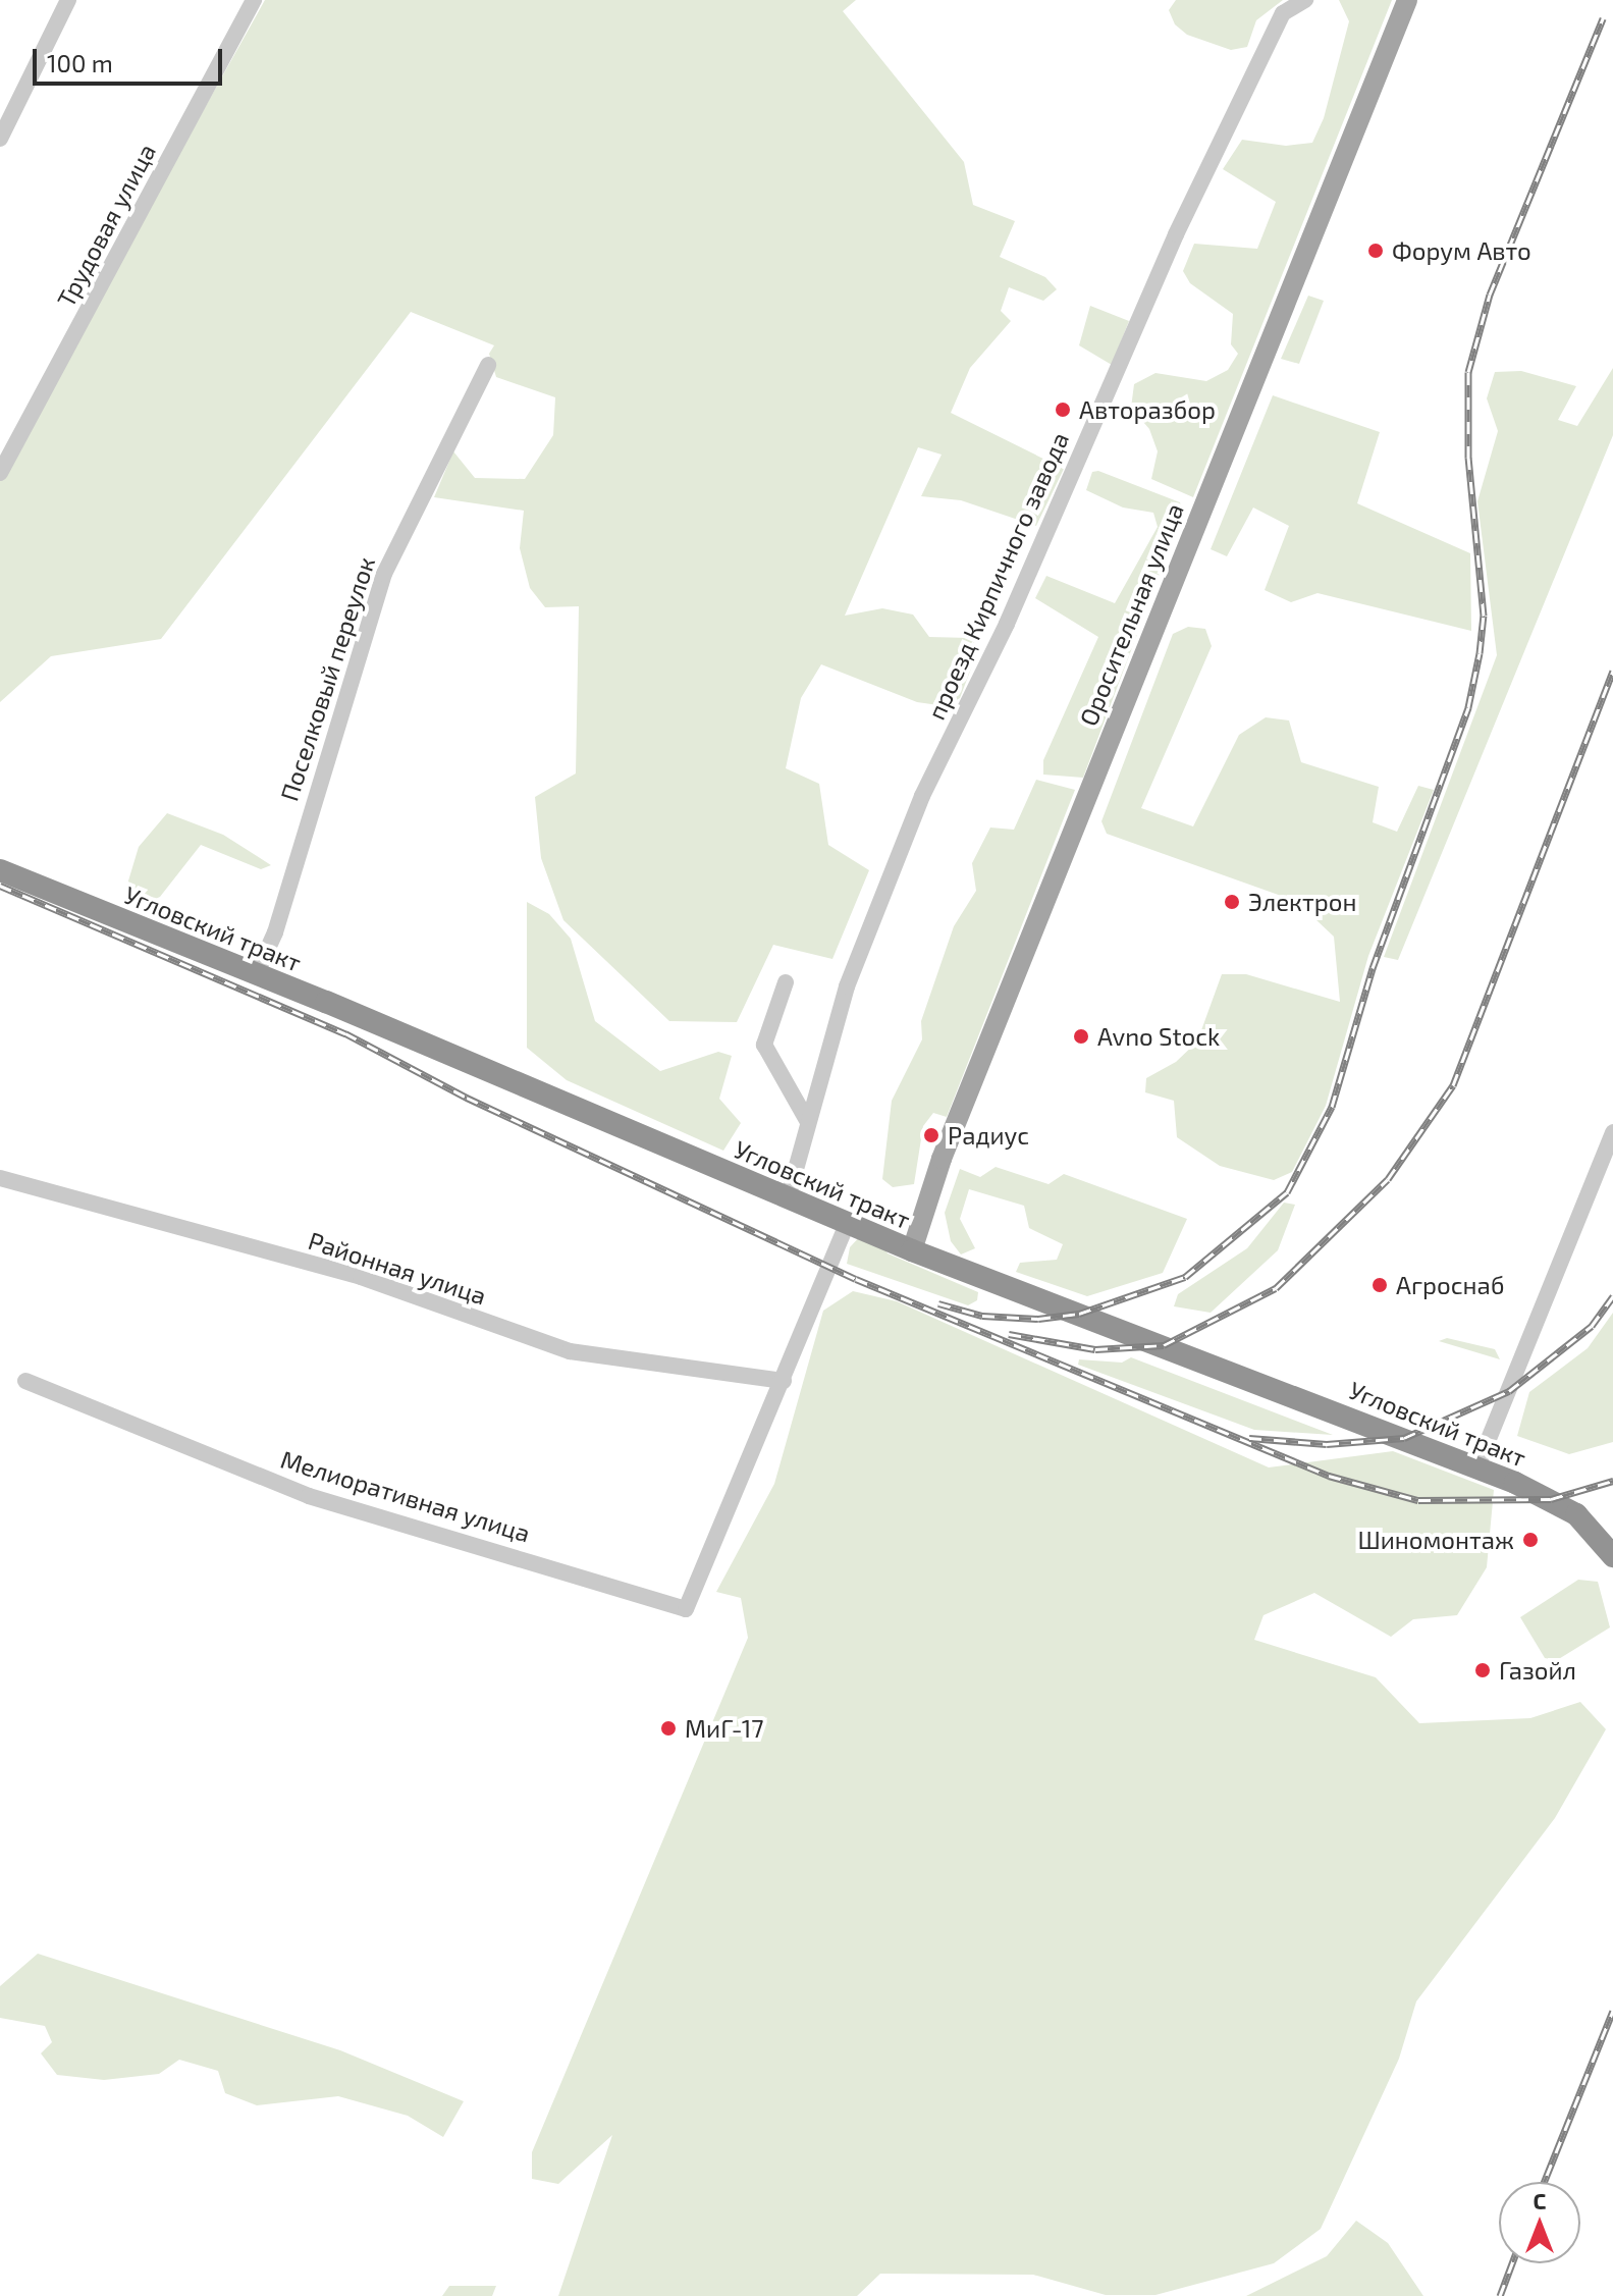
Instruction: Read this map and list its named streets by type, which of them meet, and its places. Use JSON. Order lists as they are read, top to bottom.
{
  "streets": {
    "highway": ["Угловский тракт"],
    "main road": ["Оросительная улица"],
    "street": [
      "Трудовая улица",
      "проезд Кирпичного завода",
      "Поселковый переулок",
      "Районная улица",
      "Мелиоративная улица"
    ]
  },
  "crossings": [
    ["проезд Кирпичного завода", "Угловский тракт"],
    ["Оросительная улица", "Угловский тракт"],
    ["Поселковый переулок", "Угловский тракт"],
    ["Районная улица", "Мелиоративная улица"]
  ],
  "places": [
    "Форум Авто",
    "Авторазбор",
    "Электрон",
    "Avno Stoсk",
    "Радиус",
    "Агроснаб",
    "Шиномонтаж",
    "Газойл",
    "МиГ-17"
  ],
  "scale_bar": "100 m",
  "north": "top"
}
